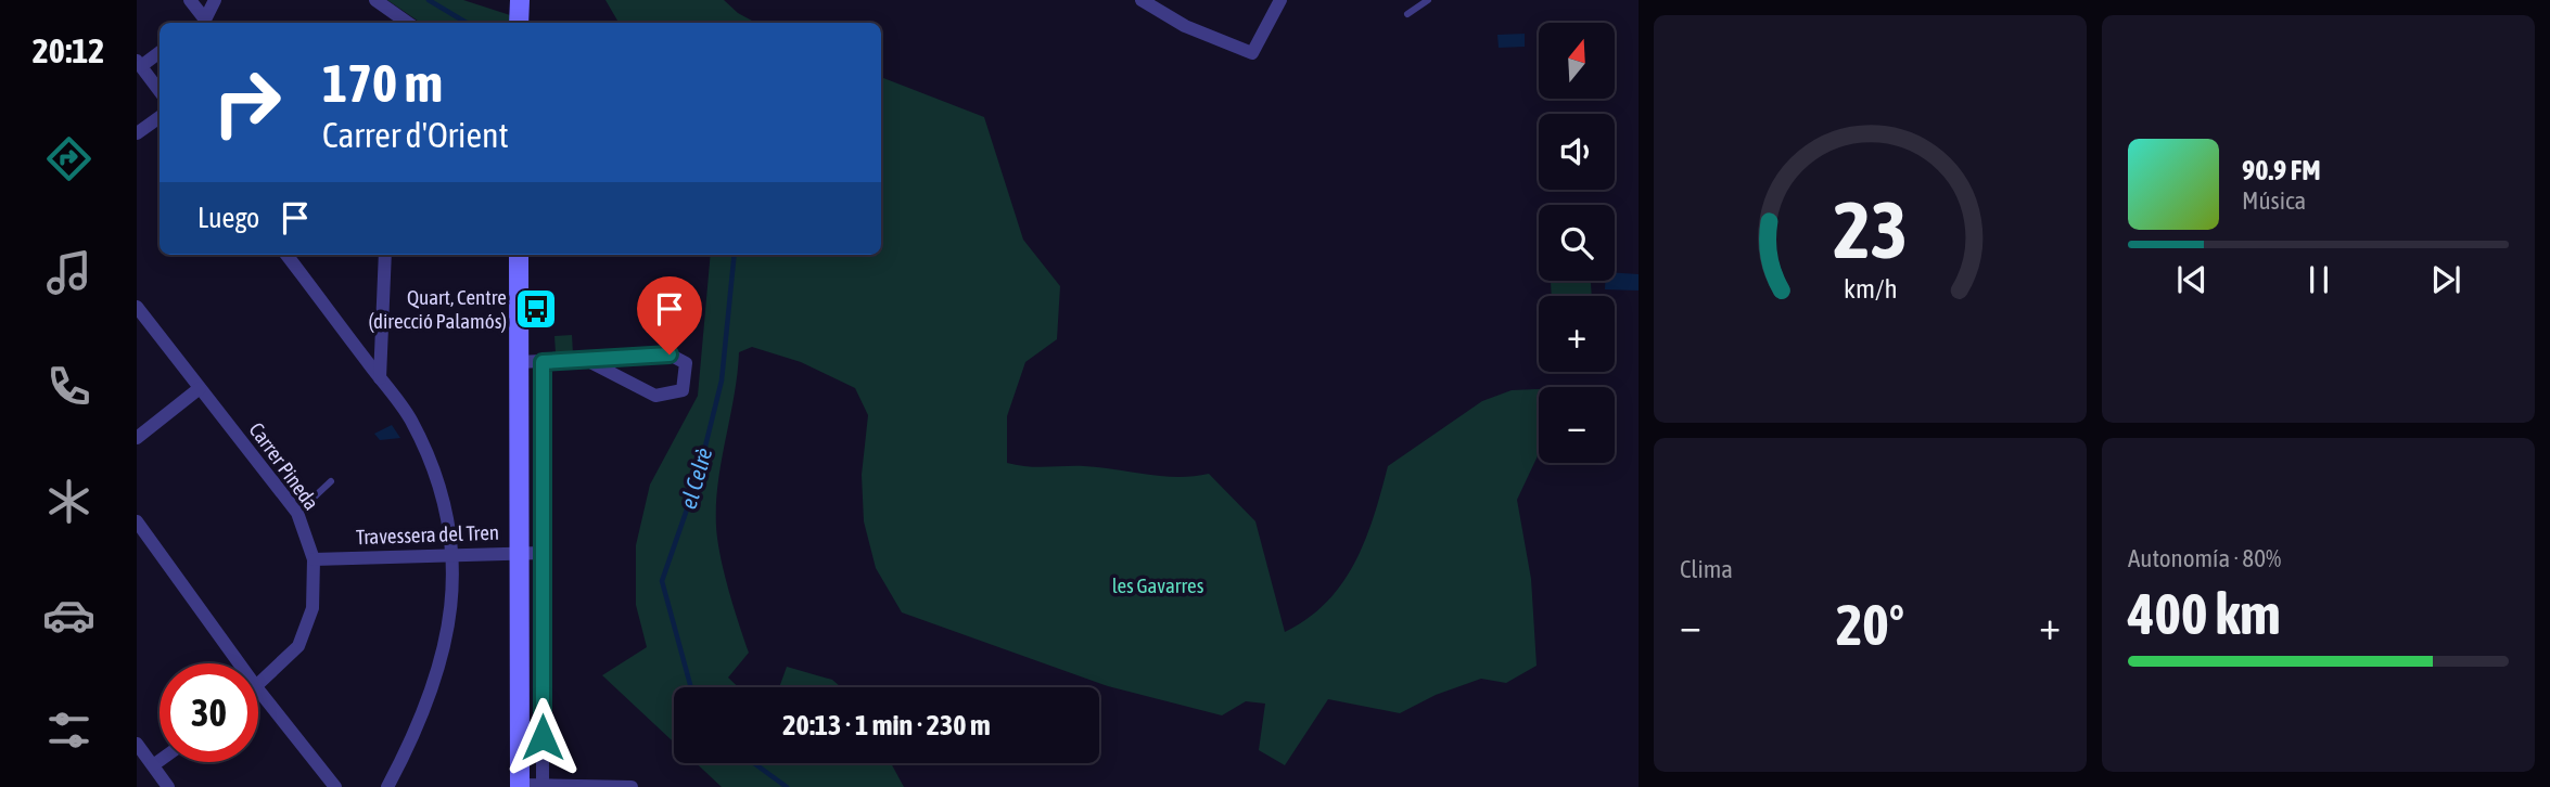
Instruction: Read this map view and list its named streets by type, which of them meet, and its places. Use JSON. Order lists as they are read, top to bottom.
{
  "streets": {
    "street": ["Carrer Pineda", "Travessera del Tren"]
  },
  "crossings": [
    ["Carrer Pineda", "Travessera del Tren"]
  ],
  "water": ["el Celrè"],
  "parks": ["les Gavarres"],
  "places": {
    "bus stop": ["Quart, Centre (direcció Palamós)"]
  },
  "north": "top",
  "page": {
    "tabs": "20:12",
    "map_buttons": ["+", "−"],
    "turn": ["170 m", "Carrer d'Orient"],
    "song": ["90.9 FM", "Música"],
    "then": "Luego",
    "tile": [
      "Clima",
      ["Autonomía · 80%", "400 km"]
    ],
    "heat": ["−", "20°", "+"],
    "limit": "30",
    "trip": "20:13 · 1 min · 230 m",
    "gauge": ["23", "km/h"]
  }
}
